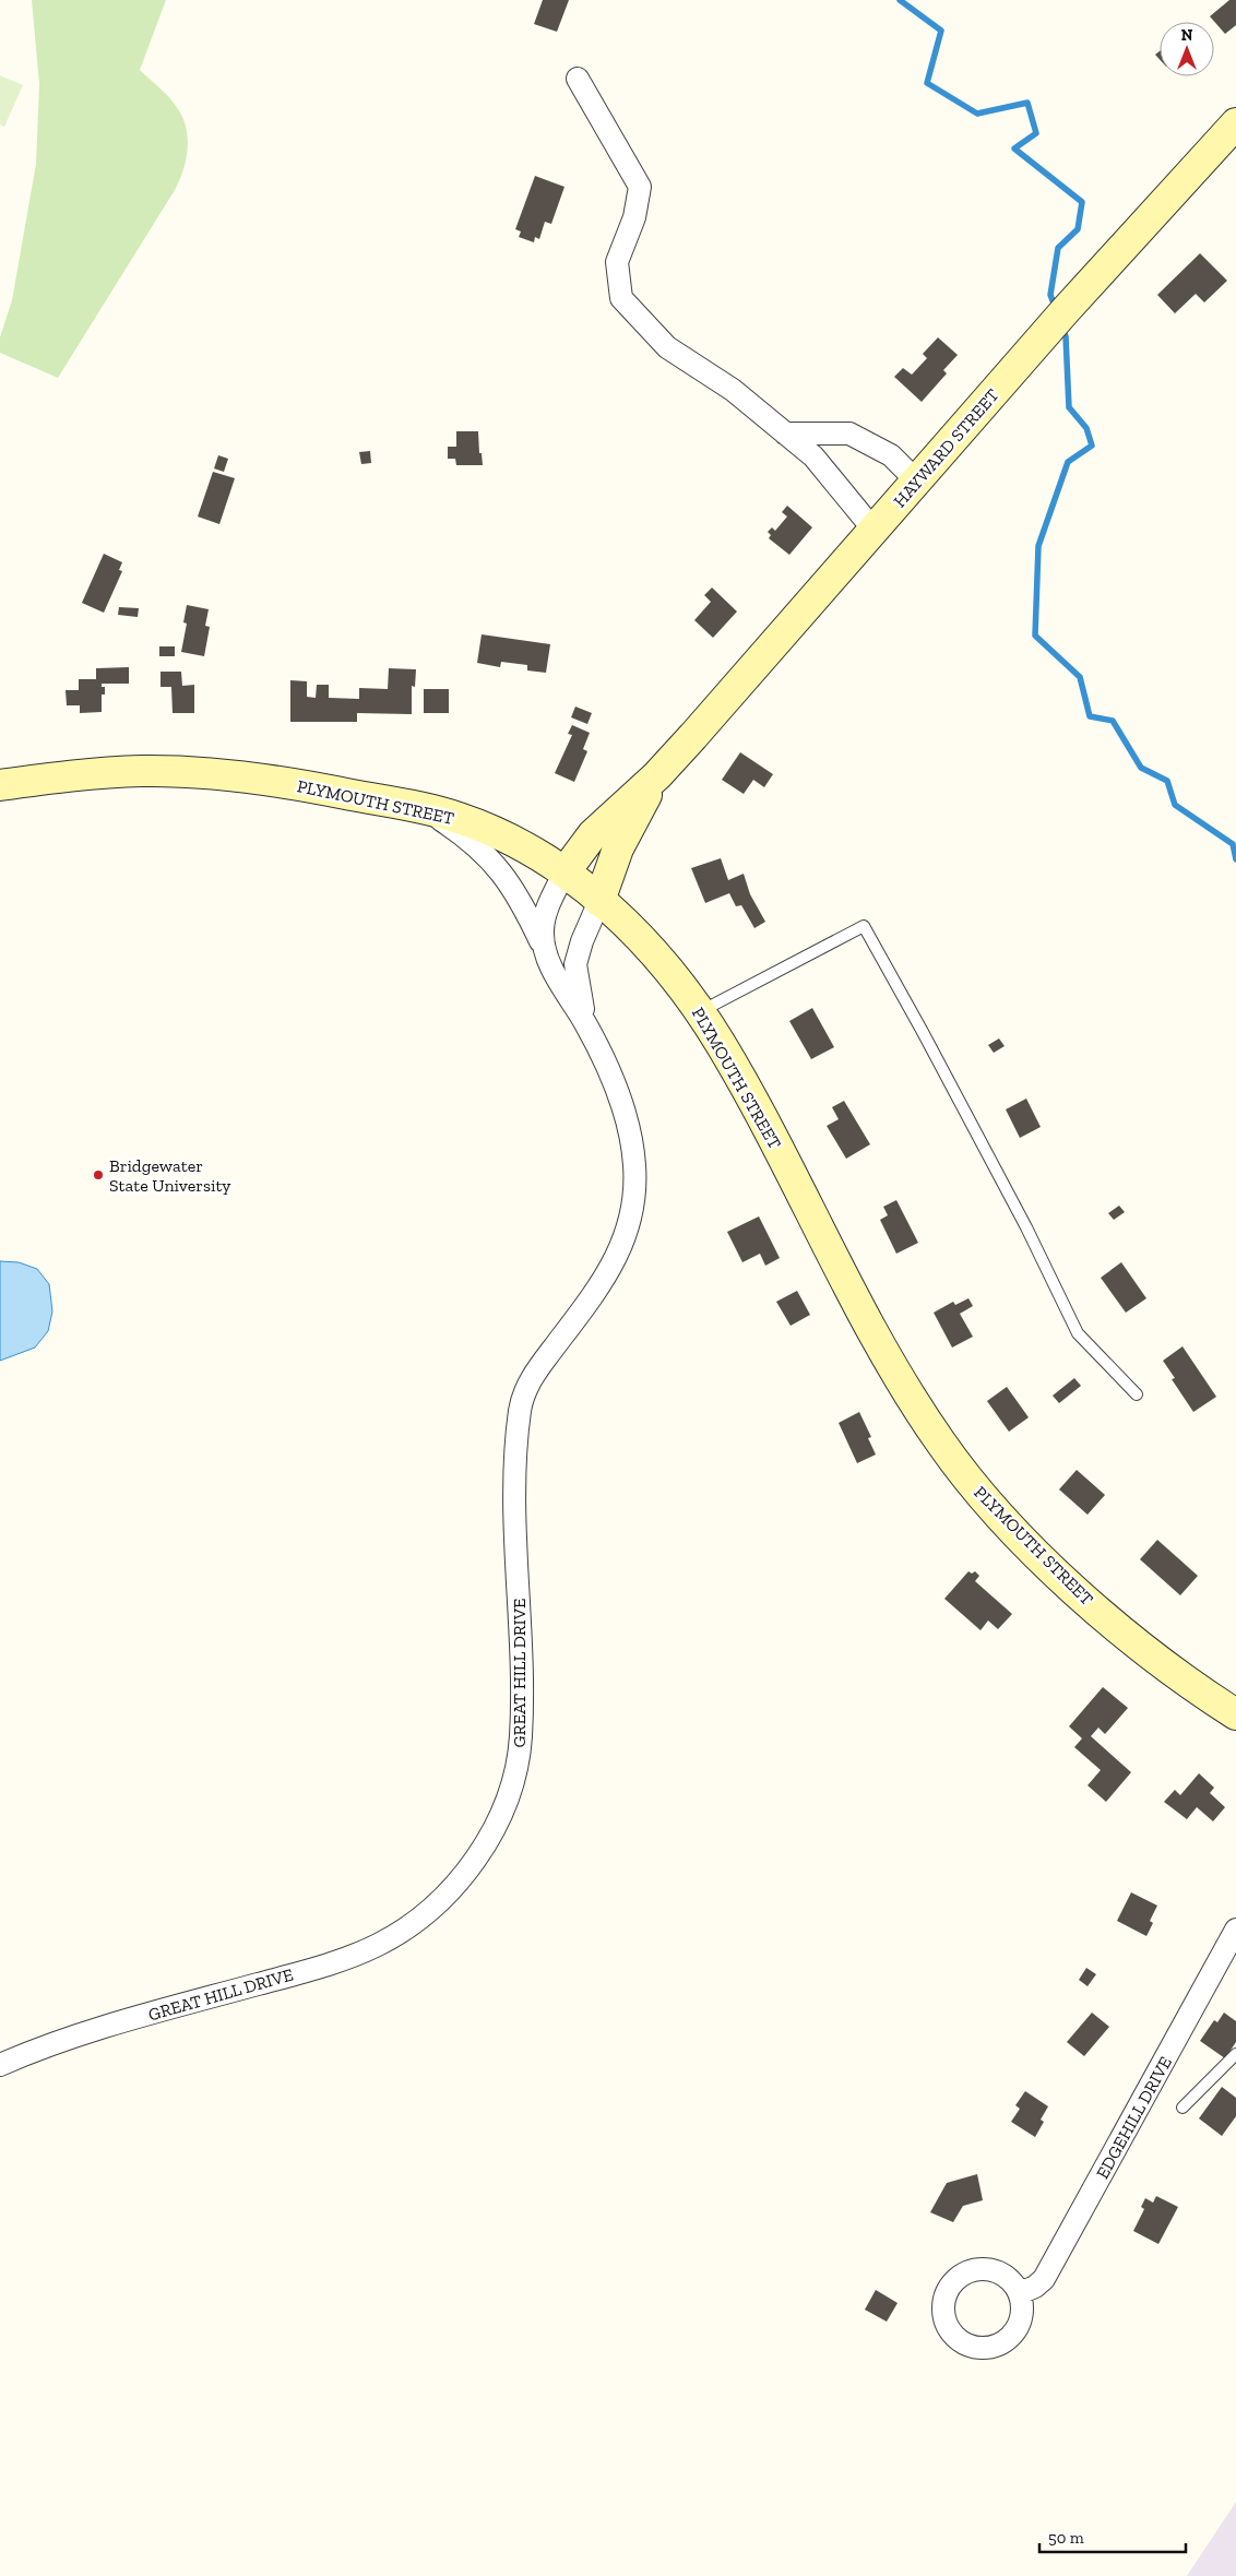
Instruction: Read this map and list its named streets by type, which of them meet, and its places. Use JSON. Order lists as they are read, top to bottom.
{
  "streets": {
    "main road": ["HAYWARD STREET", "PLYMOUTH STREET"],
    "street": ["GREAT HILL DRIVE", "EDGEHILL DRIVE"]
  },
  "crossings": [
    ["HAYWARD STREET", "PLYMOUTH STREET"],
    ["HAYWARD STREET", "GREAT HILL DRIVE"],
    ["PLYMOUTH STREET", "GREAT HILL DRIVE"]
  ],
  "places": ["Bridgewater State University"],
  "scale_bar": "50 m",
  "north": "top"
}
